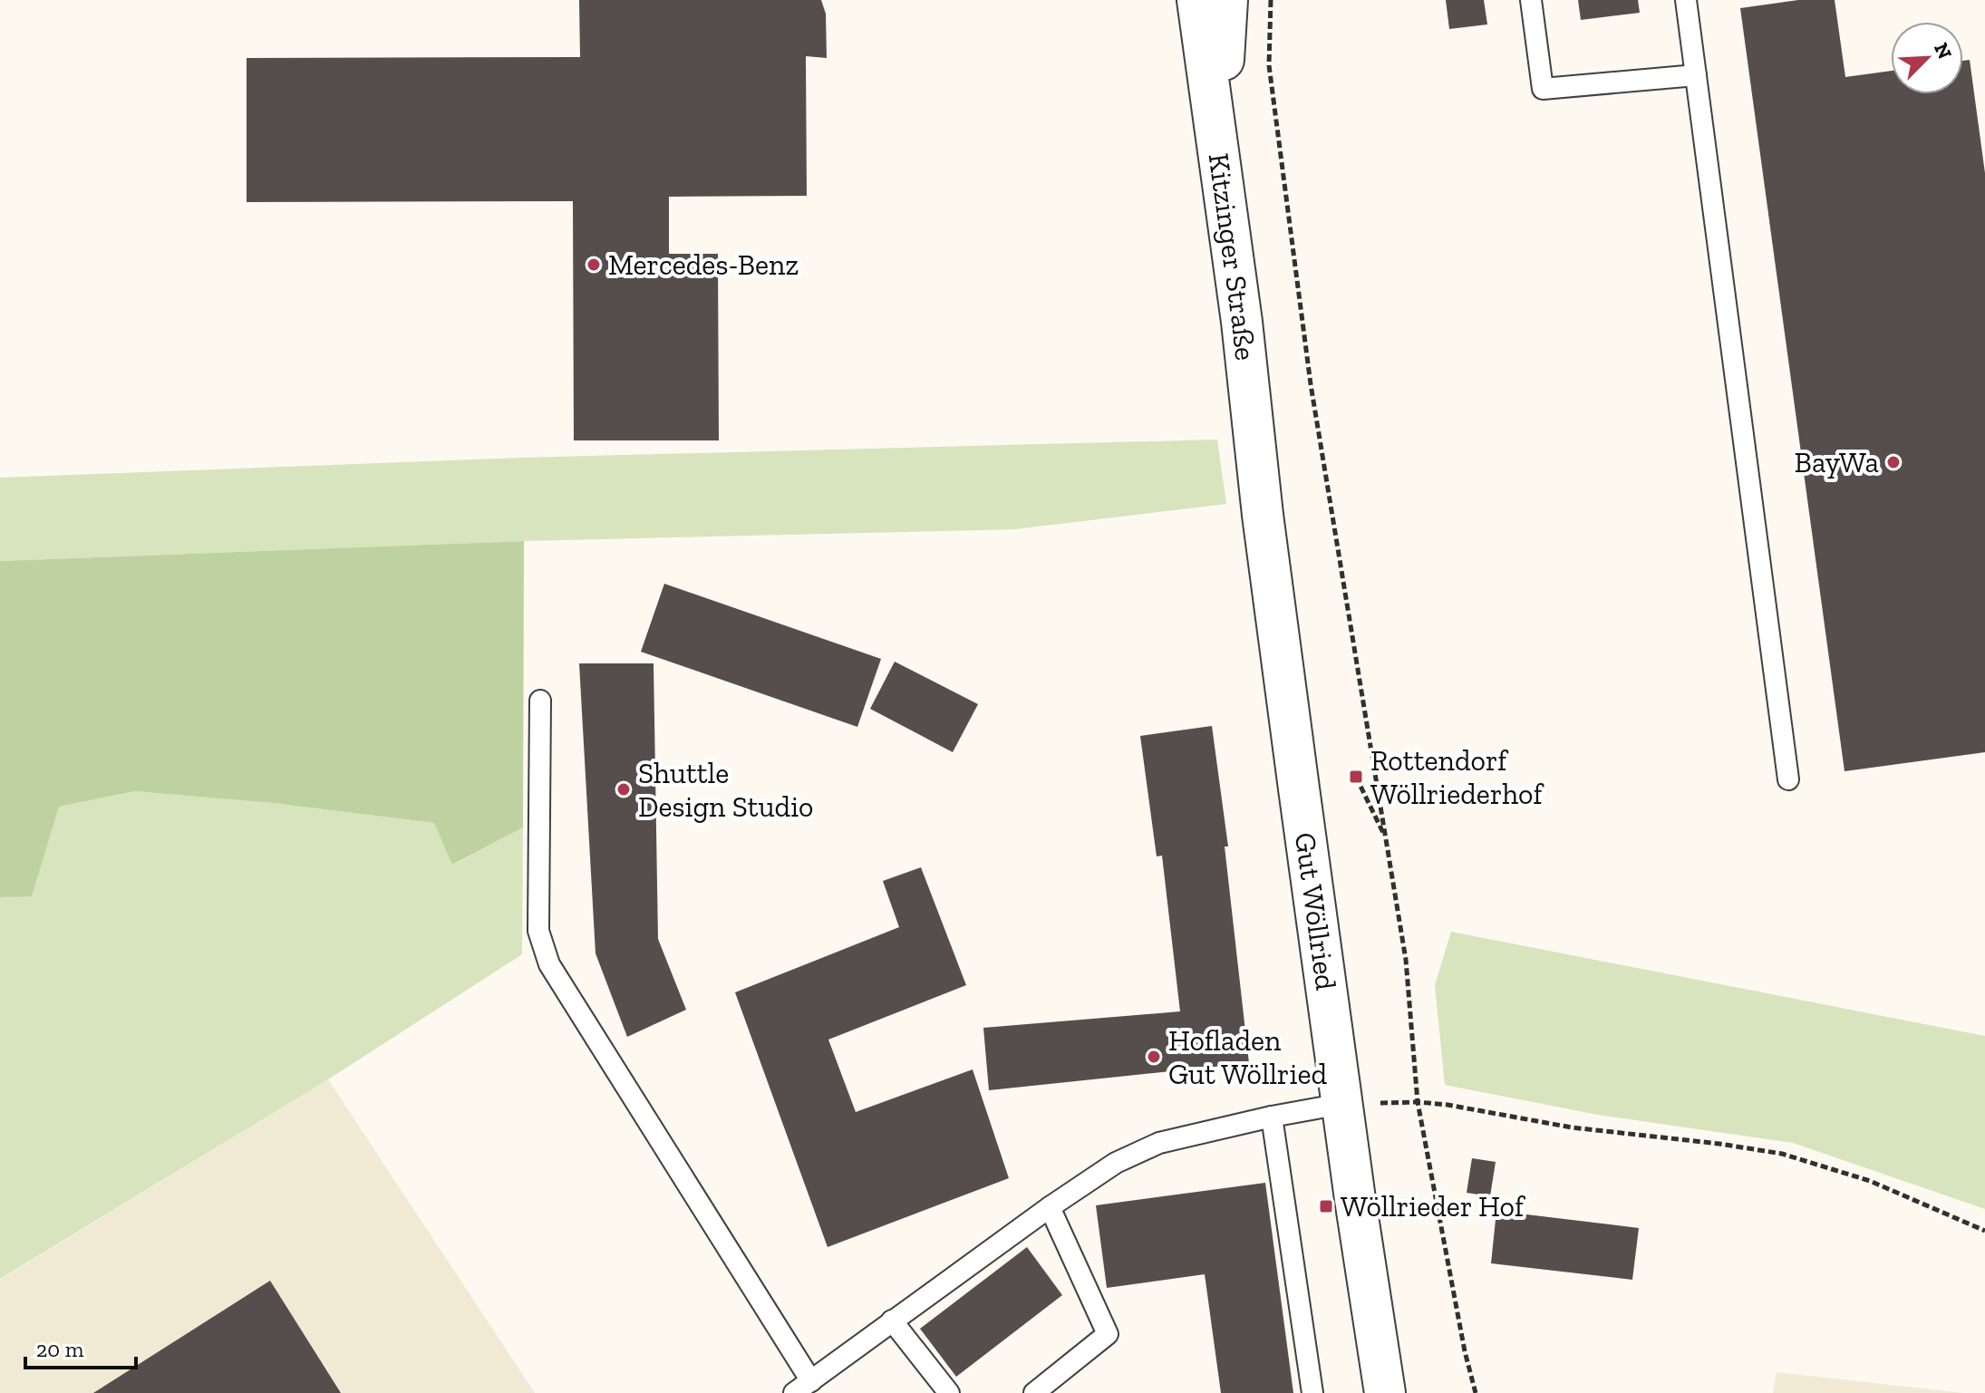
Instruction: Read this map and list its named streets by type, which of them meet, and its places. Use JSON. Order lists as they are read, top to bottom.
{
  "streets": {
    "street": ["Kitzinger Straße", "Gut Wöllried"]
  },
  "crossings": [
    ["Kitzinger Straße", "Gut Wöllried"]
  ],
  "places": {
    "other": [
      "Mercedes-Benz",
      "BayWa",
      "Shuttle Design Studio",
      "Hofladen Gut Wöllried"
    ],
    "transit": ["Rottendorf Wöllriederhof", "Wöllrieder Hof"]
  },
  "scale_bar": "20 m",
  "north": "top right"
}
